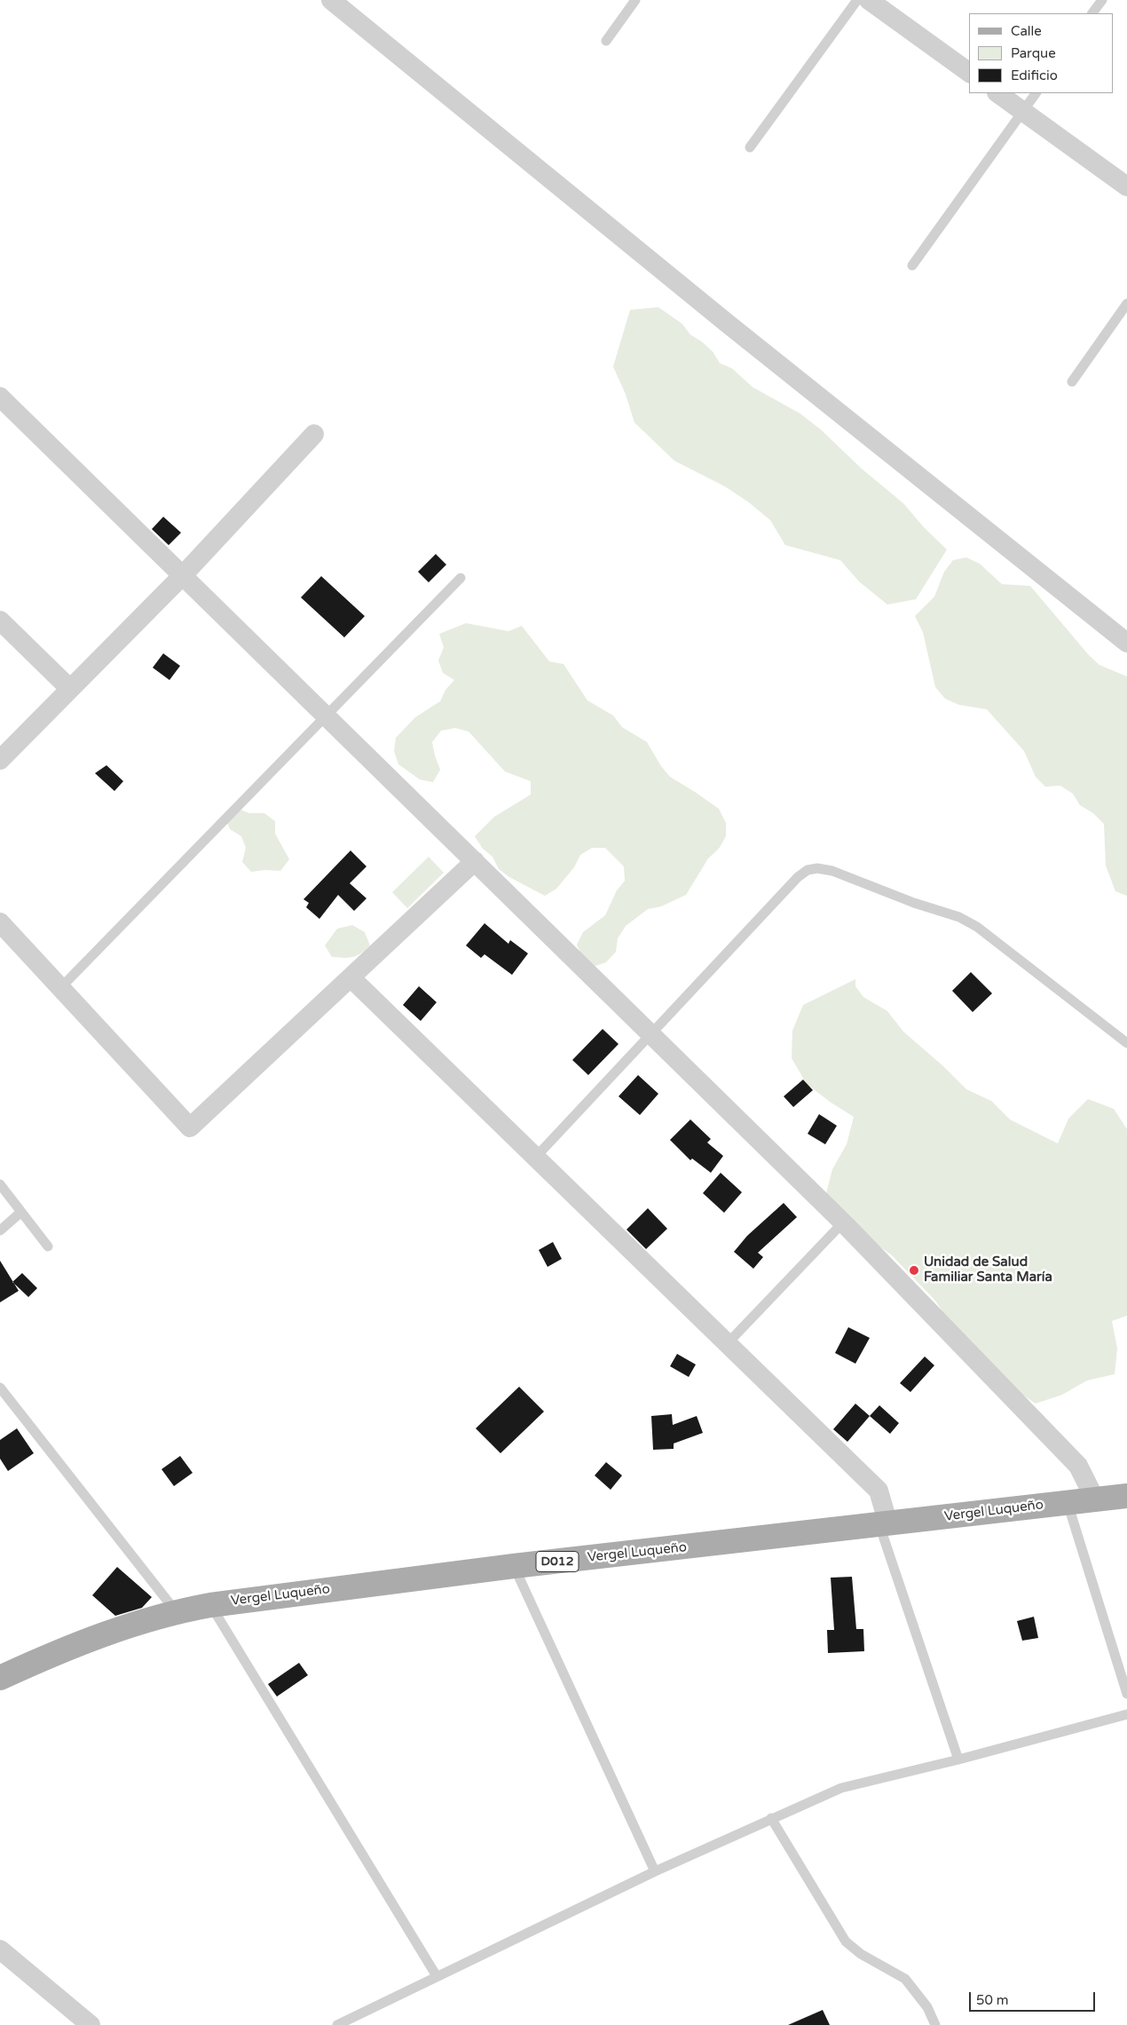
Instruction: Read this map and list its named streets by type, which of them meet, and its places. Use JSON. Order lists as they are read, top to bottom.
{
  "streets": {
    "main road": ["Vergel Luqueño", "D012"]
  },
  "places": ["Unidad de Salud Familiar Santa María"],
  "legend": ["Calle", "Parque", "Edificio"],
  "scale_bar": "50 m"
}
